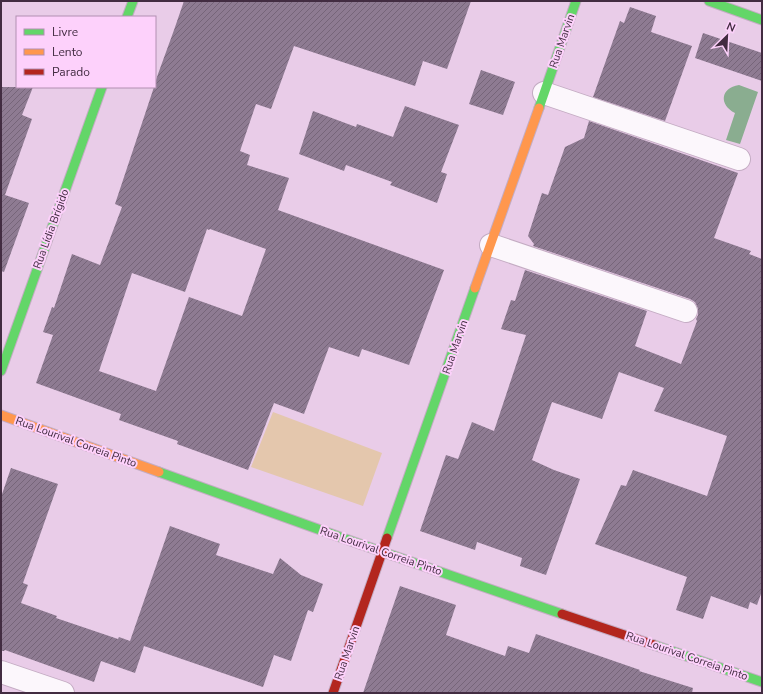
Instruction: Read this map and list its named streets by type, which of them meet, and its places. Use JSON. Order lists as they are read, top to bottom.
{
  "streets": {
    "street": ["Rua Marvin", "Rua Lídia Brígido", "Rua Lourival Correia Pìnto"]
  },
  "crossings": [
    ["Rua Marvin", "Rua Lourival Correia Pìnto"]
  ],
  "legend": ["Livre", "Lento", "Parado"],
  "north": "top right"
}
